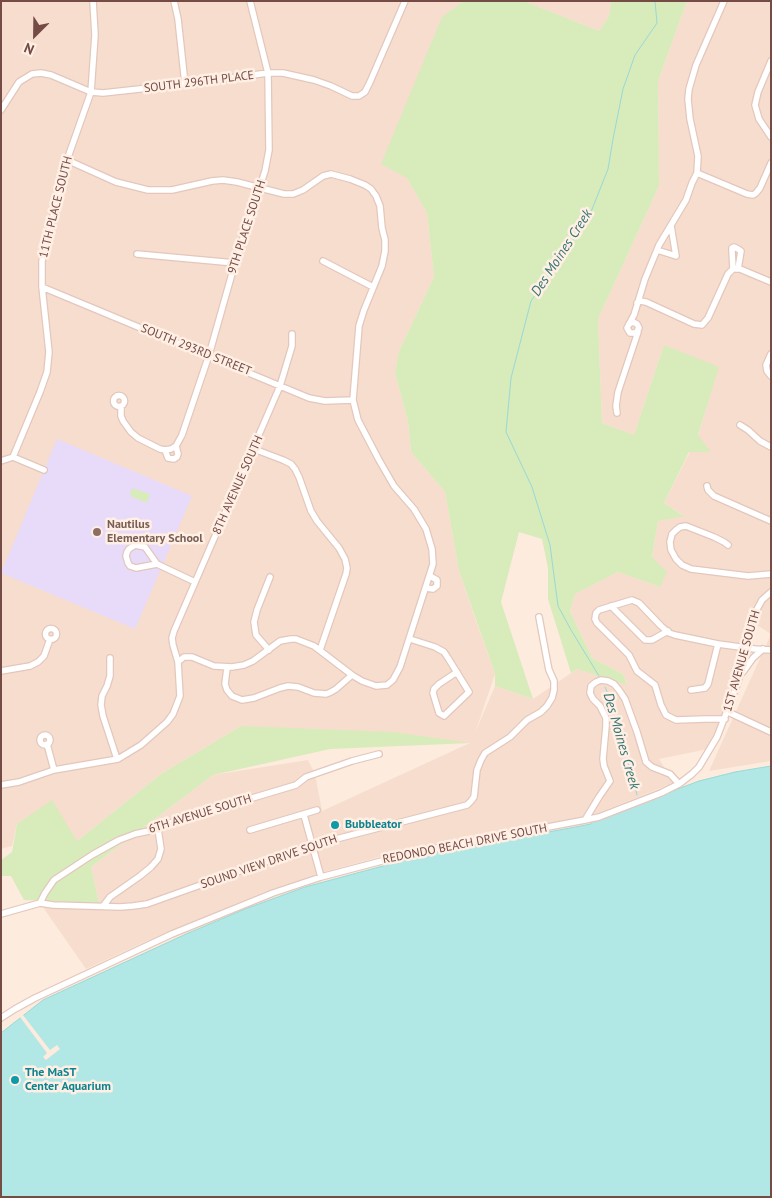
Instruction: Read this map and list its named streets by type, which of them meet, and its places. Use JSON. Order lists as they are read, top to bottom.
{
  "streets": {
    "street": [
      "SOUTH 296TH PLACE",
      "11TH PLACE SOUTH",
      "9TH PLACE SOUTH",
      "SOUTH 293RD STREET",
      "8TH AVENUE SOUTH",
      "1ST AVENUE SOUTH",
      "6TH AVENUE SOUTH",
      "REDONDO BEACH DRIVE SOUTH",
      "SOUND VIEW DRIVE SOUTH"
    ]
  },
  "crossings": [
    ["SOUTH 296TH PLACE", "11TH PLACE SOUTH"],
    ["SOUTH 296TH PLACE", "9TH PLACE SOUTH"],
    ["11TH PLACE SOUTH", "SOUTH 293RD STREET"],
    ["9TH PLACE SOUTH", "SOUTH 293RD STREET"],
    ["SOUTH 293RD STREET", "8TH AVENUE SOUTH"],
    ["1ST AVENUE SOUTH", "REDONDO BEACH DRIVE SOUTH"],
    ["6TH AVENUE SOUTH", "SOUND VIEW DRIVE SOUTH"]
  ],
  "water": ["Des Moines Creek"],
  "places": ["Nautilus Elementary School", "Bubbleator", "The MaST Center Aquarium"],
  "north": "bottom left"
}
